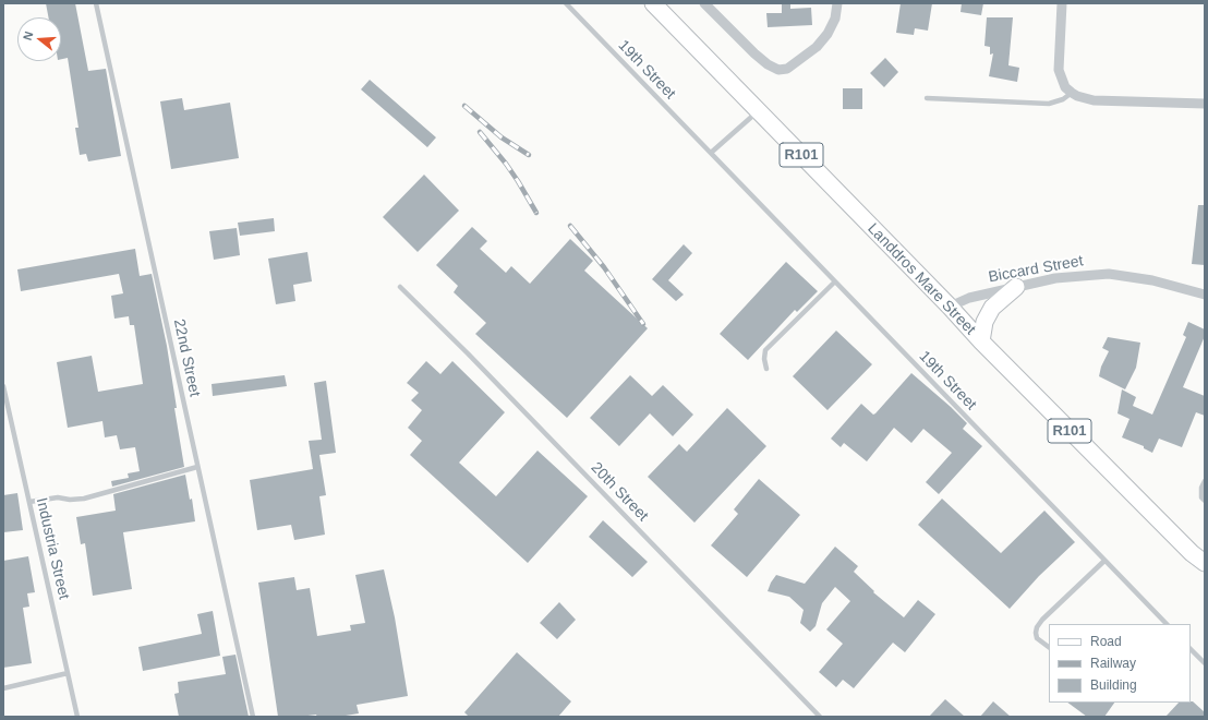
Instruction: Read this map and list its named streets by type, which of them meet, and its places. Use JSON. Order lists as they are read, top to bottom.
{
  "streets": {
    "main road": ["R101", "Landdros Mare Street"],
    "street": ["Biccard Street"],
    "lane": [
      "19th Street",
      "22nd Street",
      "20th Street",
      "Industria Street"
    ]
  },
  "crossings": [
    ["Biccard Street", "Landdros Mare Street"]
  ],
  "legend": ["Road", "Railway", "Building"],
  "north": "left"
}
